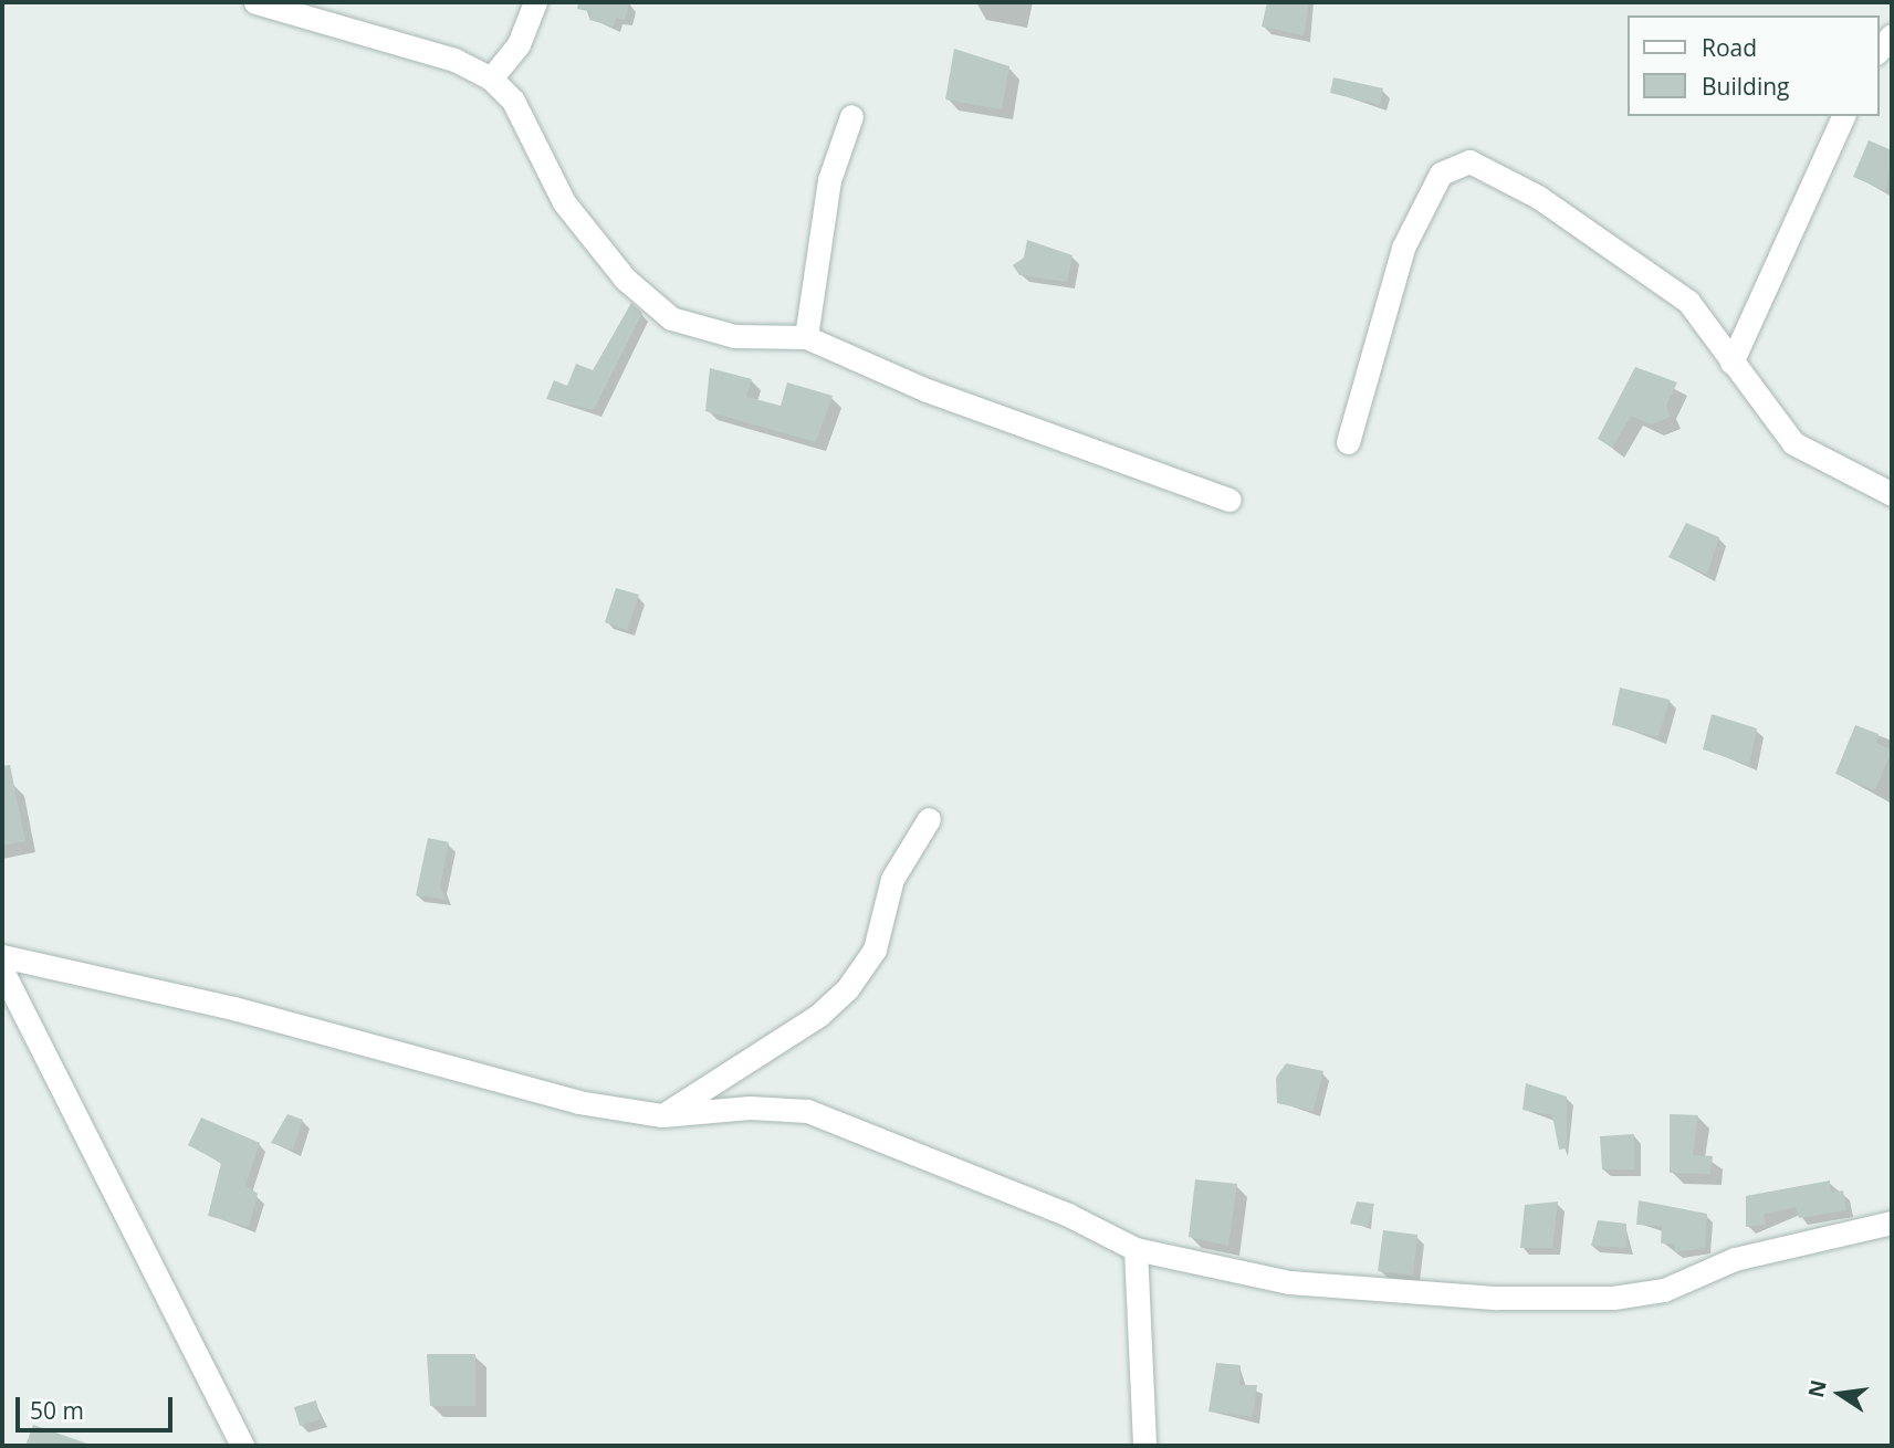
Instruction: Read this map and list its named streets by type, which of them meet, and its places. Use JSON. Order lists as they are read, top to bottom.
{
  "legend": ["Road", "Building"],
  "scale_bar": "50 m",
  "north": "left"
}
